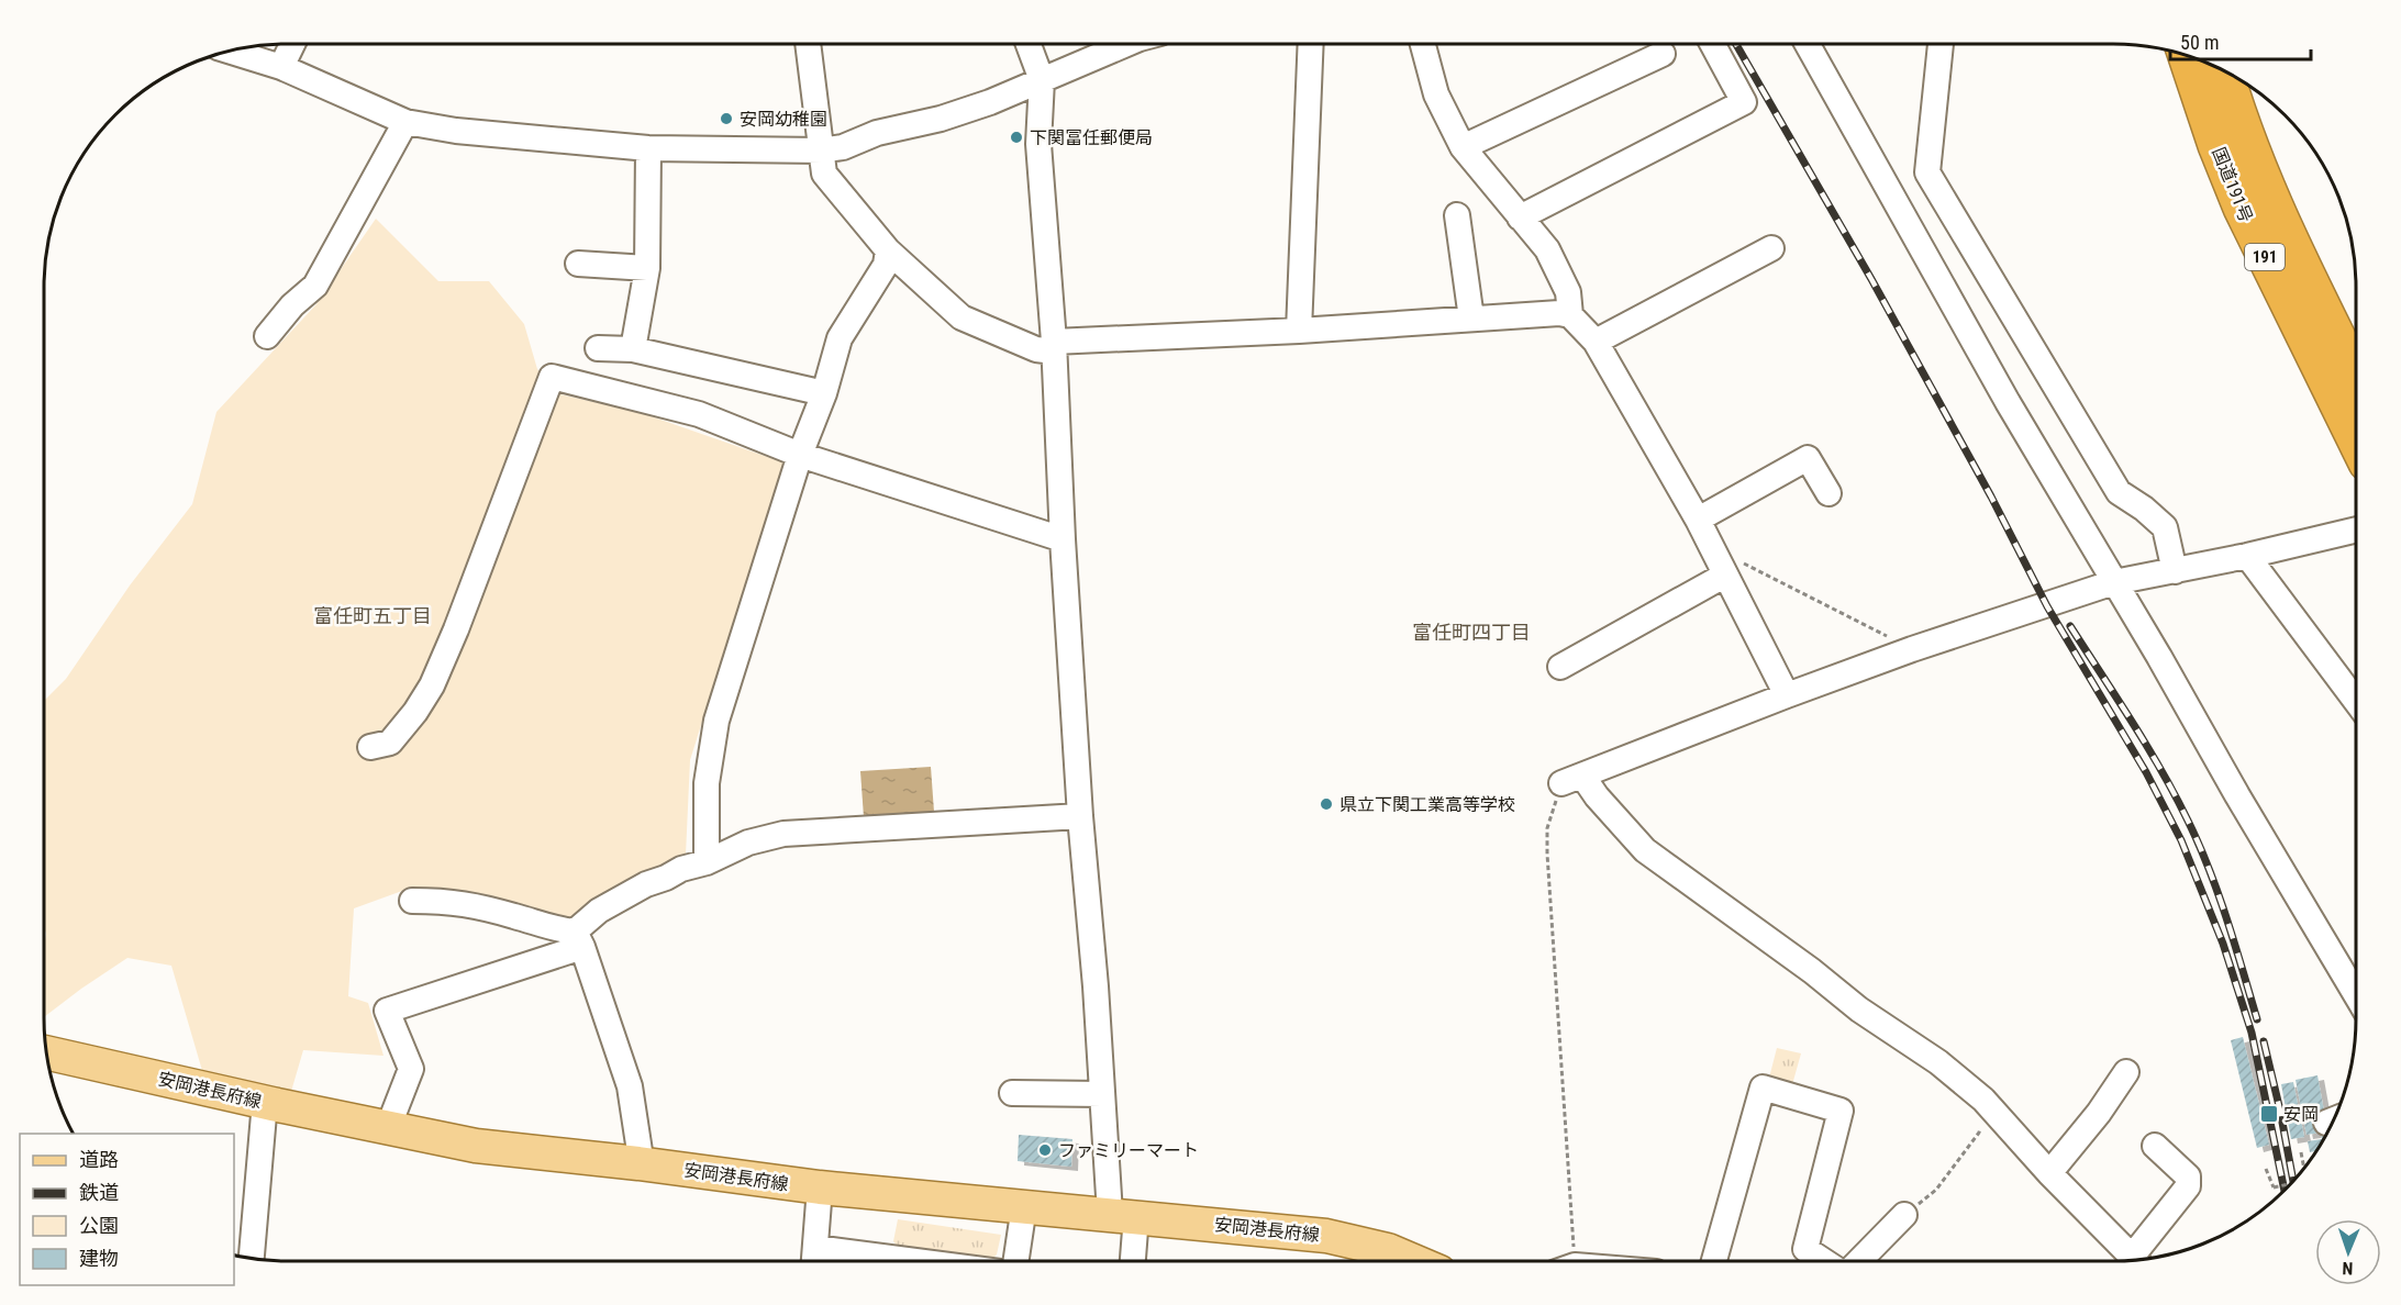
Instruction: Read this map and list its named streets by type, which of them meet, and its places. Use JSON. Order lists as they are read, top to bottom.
{
  "streets": {
    "highway": ["国道191号", "191"],
    "main road": ["安岡港長府線"]
  },
  "districts": ["富任町五丁目", "富任町四丁目"],
  "places": {
    "other": [
      "安岡幼稚園",
      "下関冨任郵便局",
      "県立下関工業高等学校",
      "ファミリーマート"
    ],
    "transit": ["安岡"]
  },
  "legend": [
    "道路",
    "鉄道",
    "公園",
    "建物"
  ],
  "scale_bar": "50 m",
  "north": "bottom"
}
